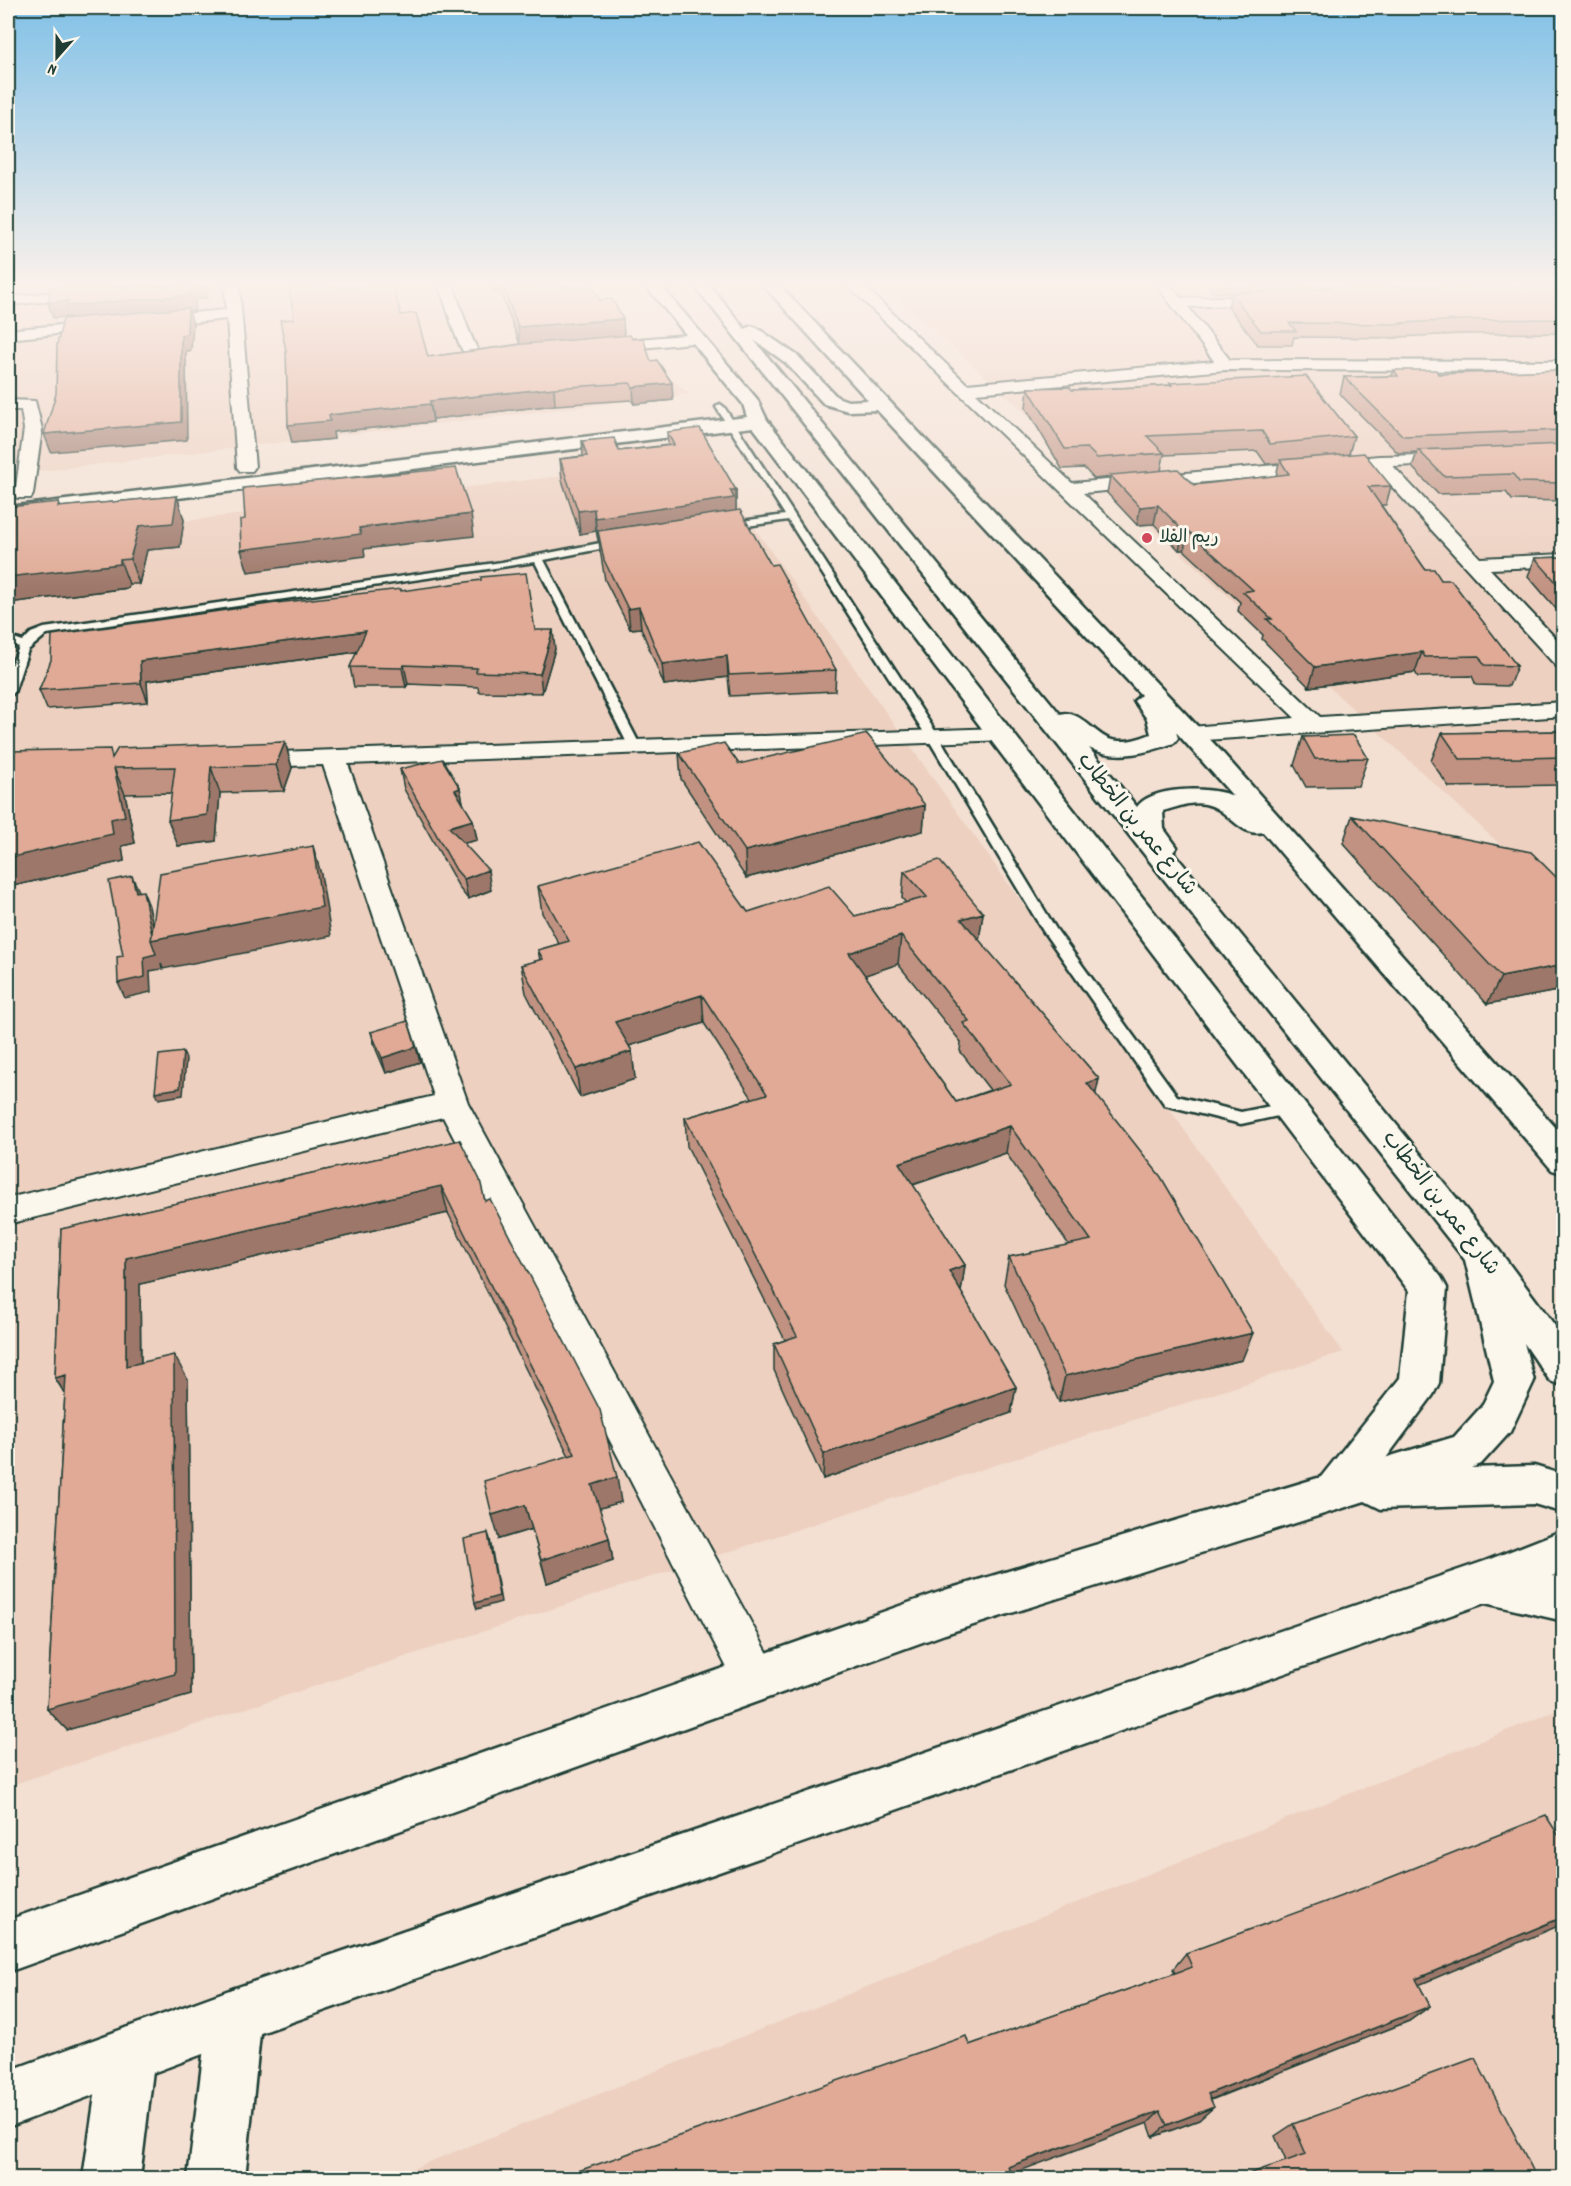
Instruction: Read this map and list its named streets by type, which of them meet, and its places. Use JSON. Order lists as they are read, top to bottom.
{
  "streets": {
    "main road": ["شارع عمر بن الخطاب"]
  },
  "places": ["ريم الفلا"],
  "north": "bottom"
}
